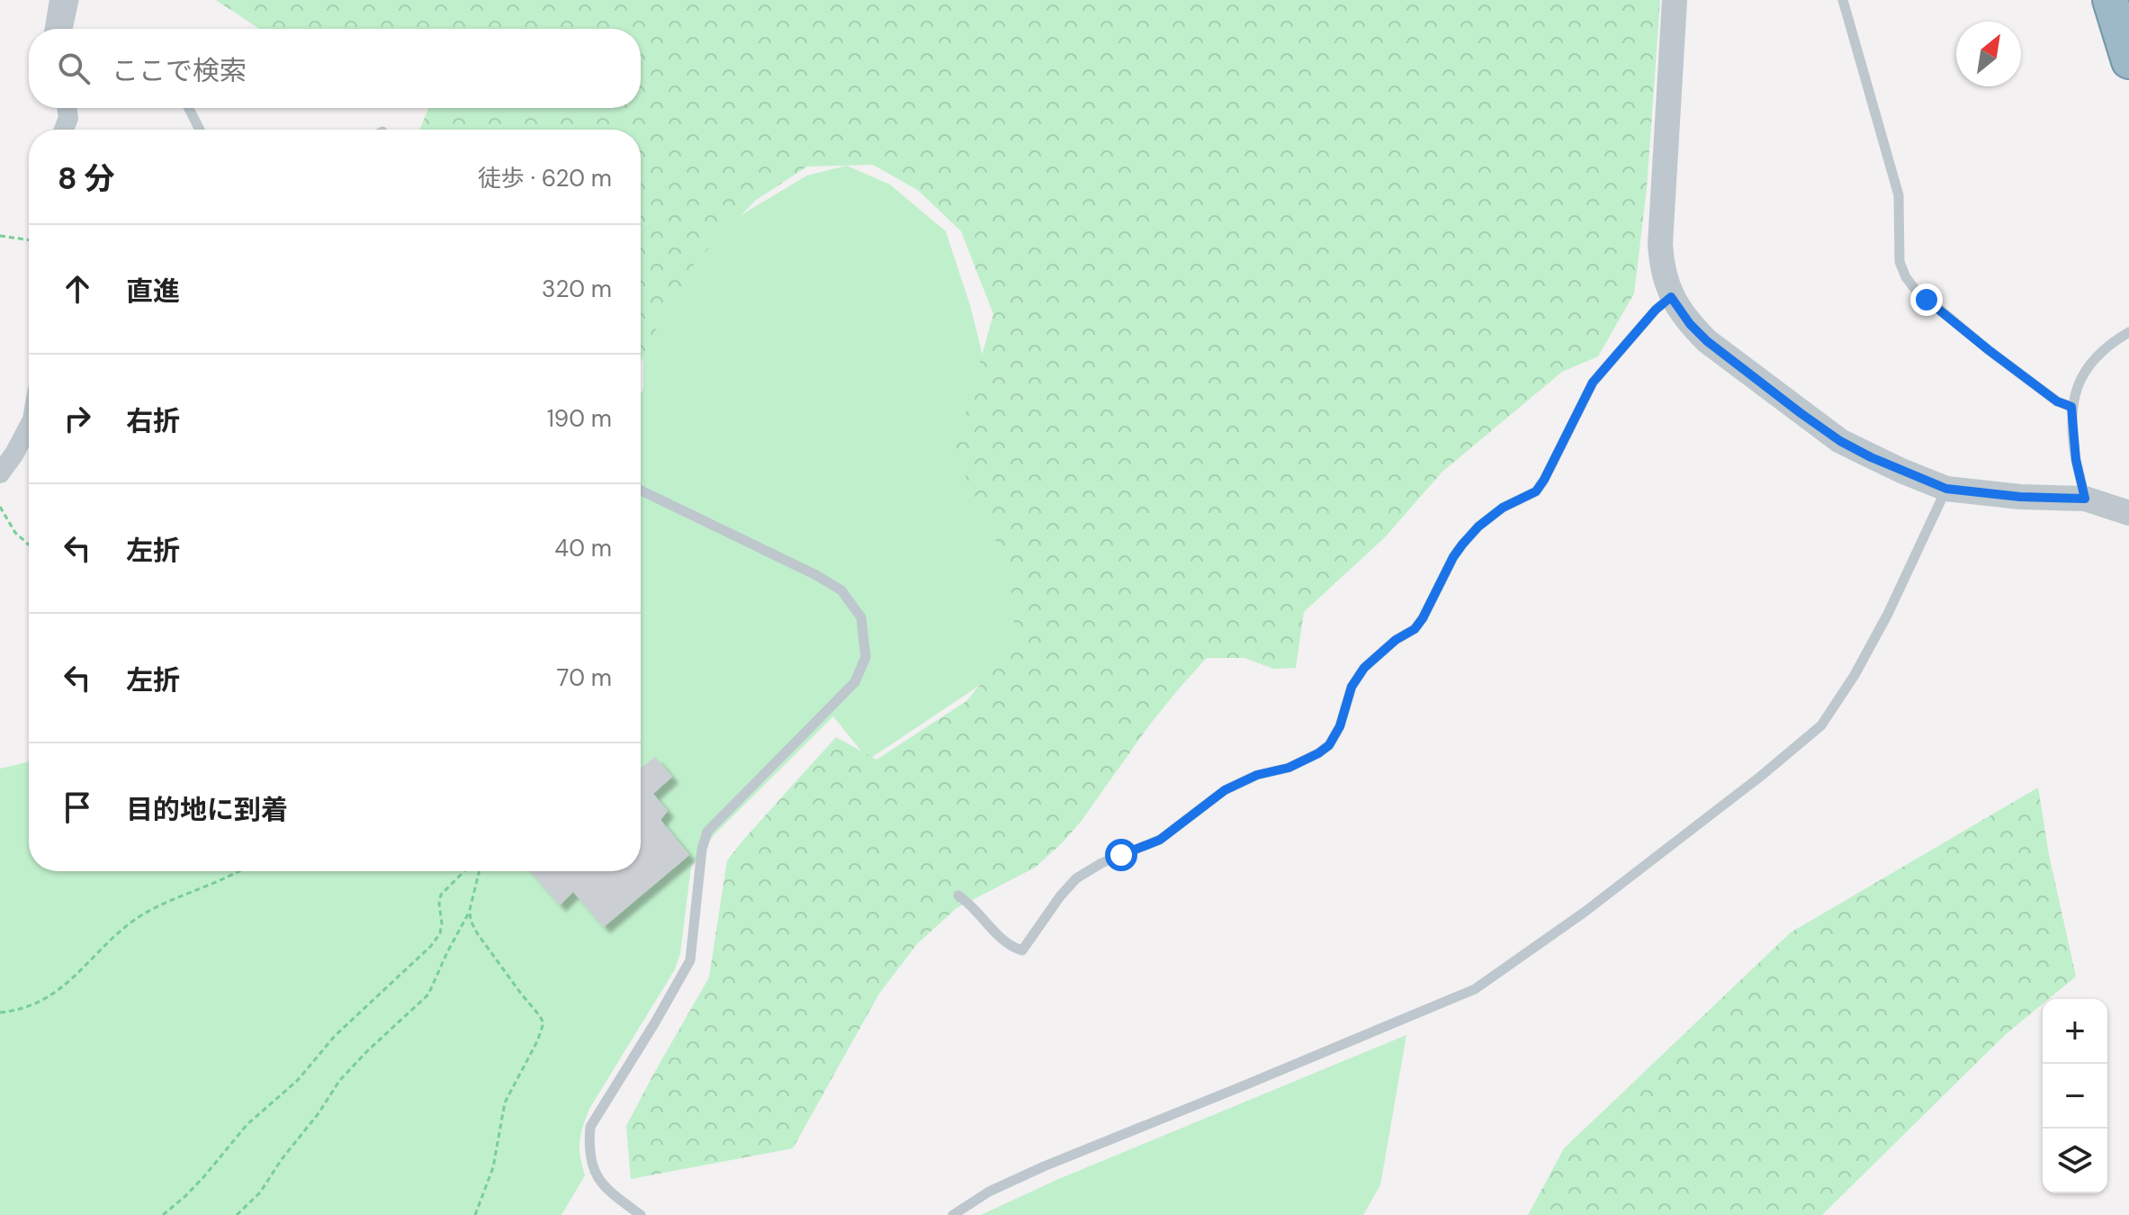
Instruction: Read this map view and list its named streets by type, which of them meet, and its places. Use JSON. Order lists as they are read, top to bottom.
{
  "north": "top right",
  "page": {
    "search": "ここで検索",
    "heading": ["8 分", "徒歩 · 620 m"],
    "list": [
      ["直進", "320 m"],
      ["右折", "190 m"],
      ["左折", "40 m"],
      ["左折", "70 m"],
      "目的地に到着"
    ],
    "map_buttons": ["+", "−"]
  }
}
